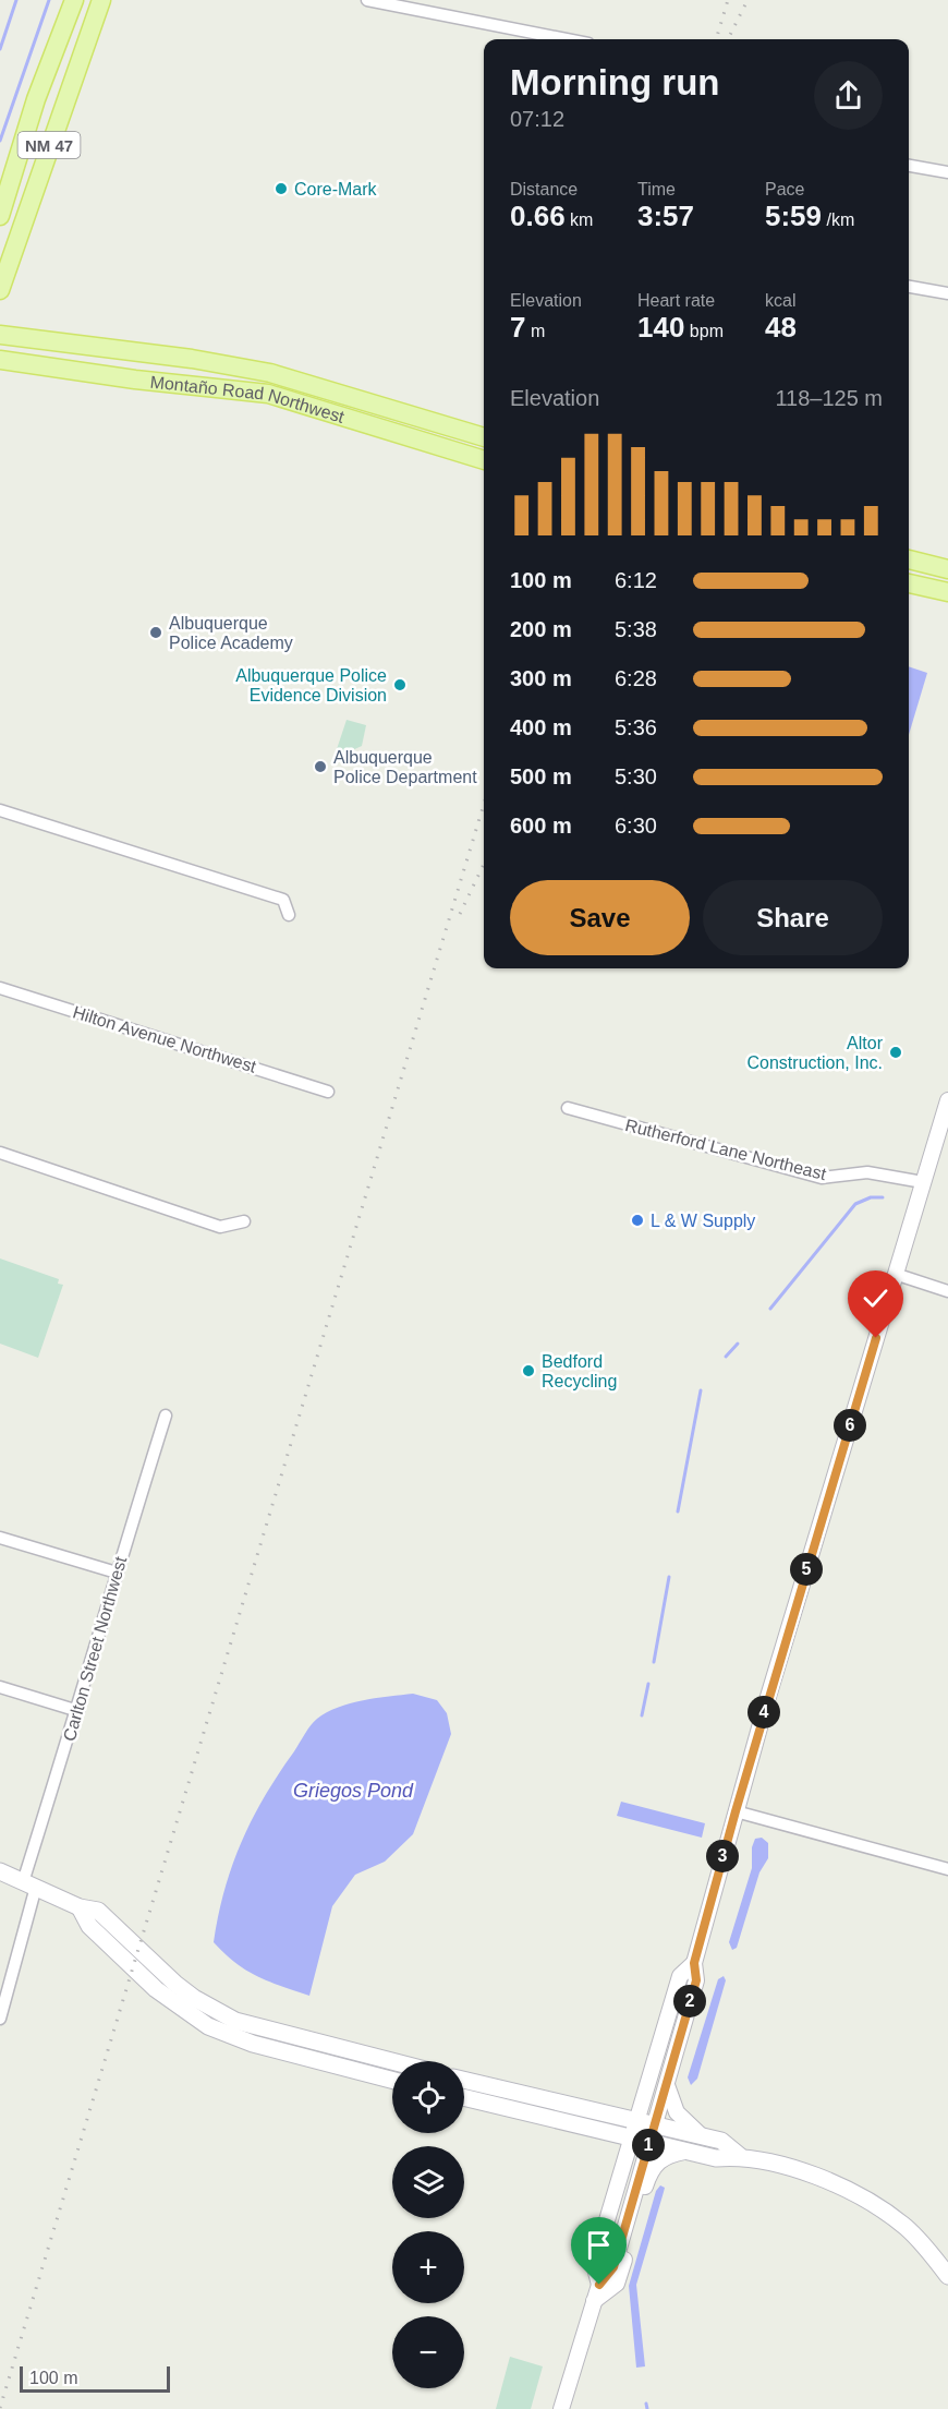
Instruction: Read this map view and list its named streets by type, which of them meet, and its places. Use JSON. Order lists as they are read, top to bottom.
{
  "streets": {
    "main road": ["NM 47", "Montaño Road Northwest"],
    "street": ["Hilton Avenue Northwest", "Rutherford Lane Northeast", "Carlton Street Northwest"]
  },
  "water": ["Griegos Pond"],
  "places": [
    "Core-Mark",
    "Albuquerque Police Academy",
    "Albuquerque Police Evidence Division",
    "Albuquerque Police Department",
    "Altor Construction, Inc.",
    "L & W Supply",
    "Bedford Recycling"
  ],
  "scale_bar": "100 m",
  "page": {
    "heading": ["Morning run", "07:12"],
    "stats": [
      ["Distance", "0.66 km"],
      ["Time", "3:57"],
      ["Pace", "5:59 /km"],
      ["Elevation", "7 m"],
      ["Heart rate", "140 bpm"],
      ["kcal", "48"]
    ],
    "chart": ["Elevation", "118–125 m"],
    "list": [
      {
        "name": "100 m",
        "note": "6:12"
      },
      {
        "name": "200 m",
        "note": "5:38"
      },
      {
        "name": "300 m",
        "note": "6:28"
      },
      {
        "name": "400 m",
        "note": "5:36"
      },
      {
        "name": "500 m",
        "note": "5:30"
      },
      {
        "name": "600 m",
        "note": "6:30"
      }
    ],
    "buttons": ["Save", "Share"],
    "pins": [
      "6",
      "5",
      "4",
      "3",
      "2",
      "1"
    ],
    "map_buttons": ["+", "−"],
    "scale": "100 m"
  }
}
